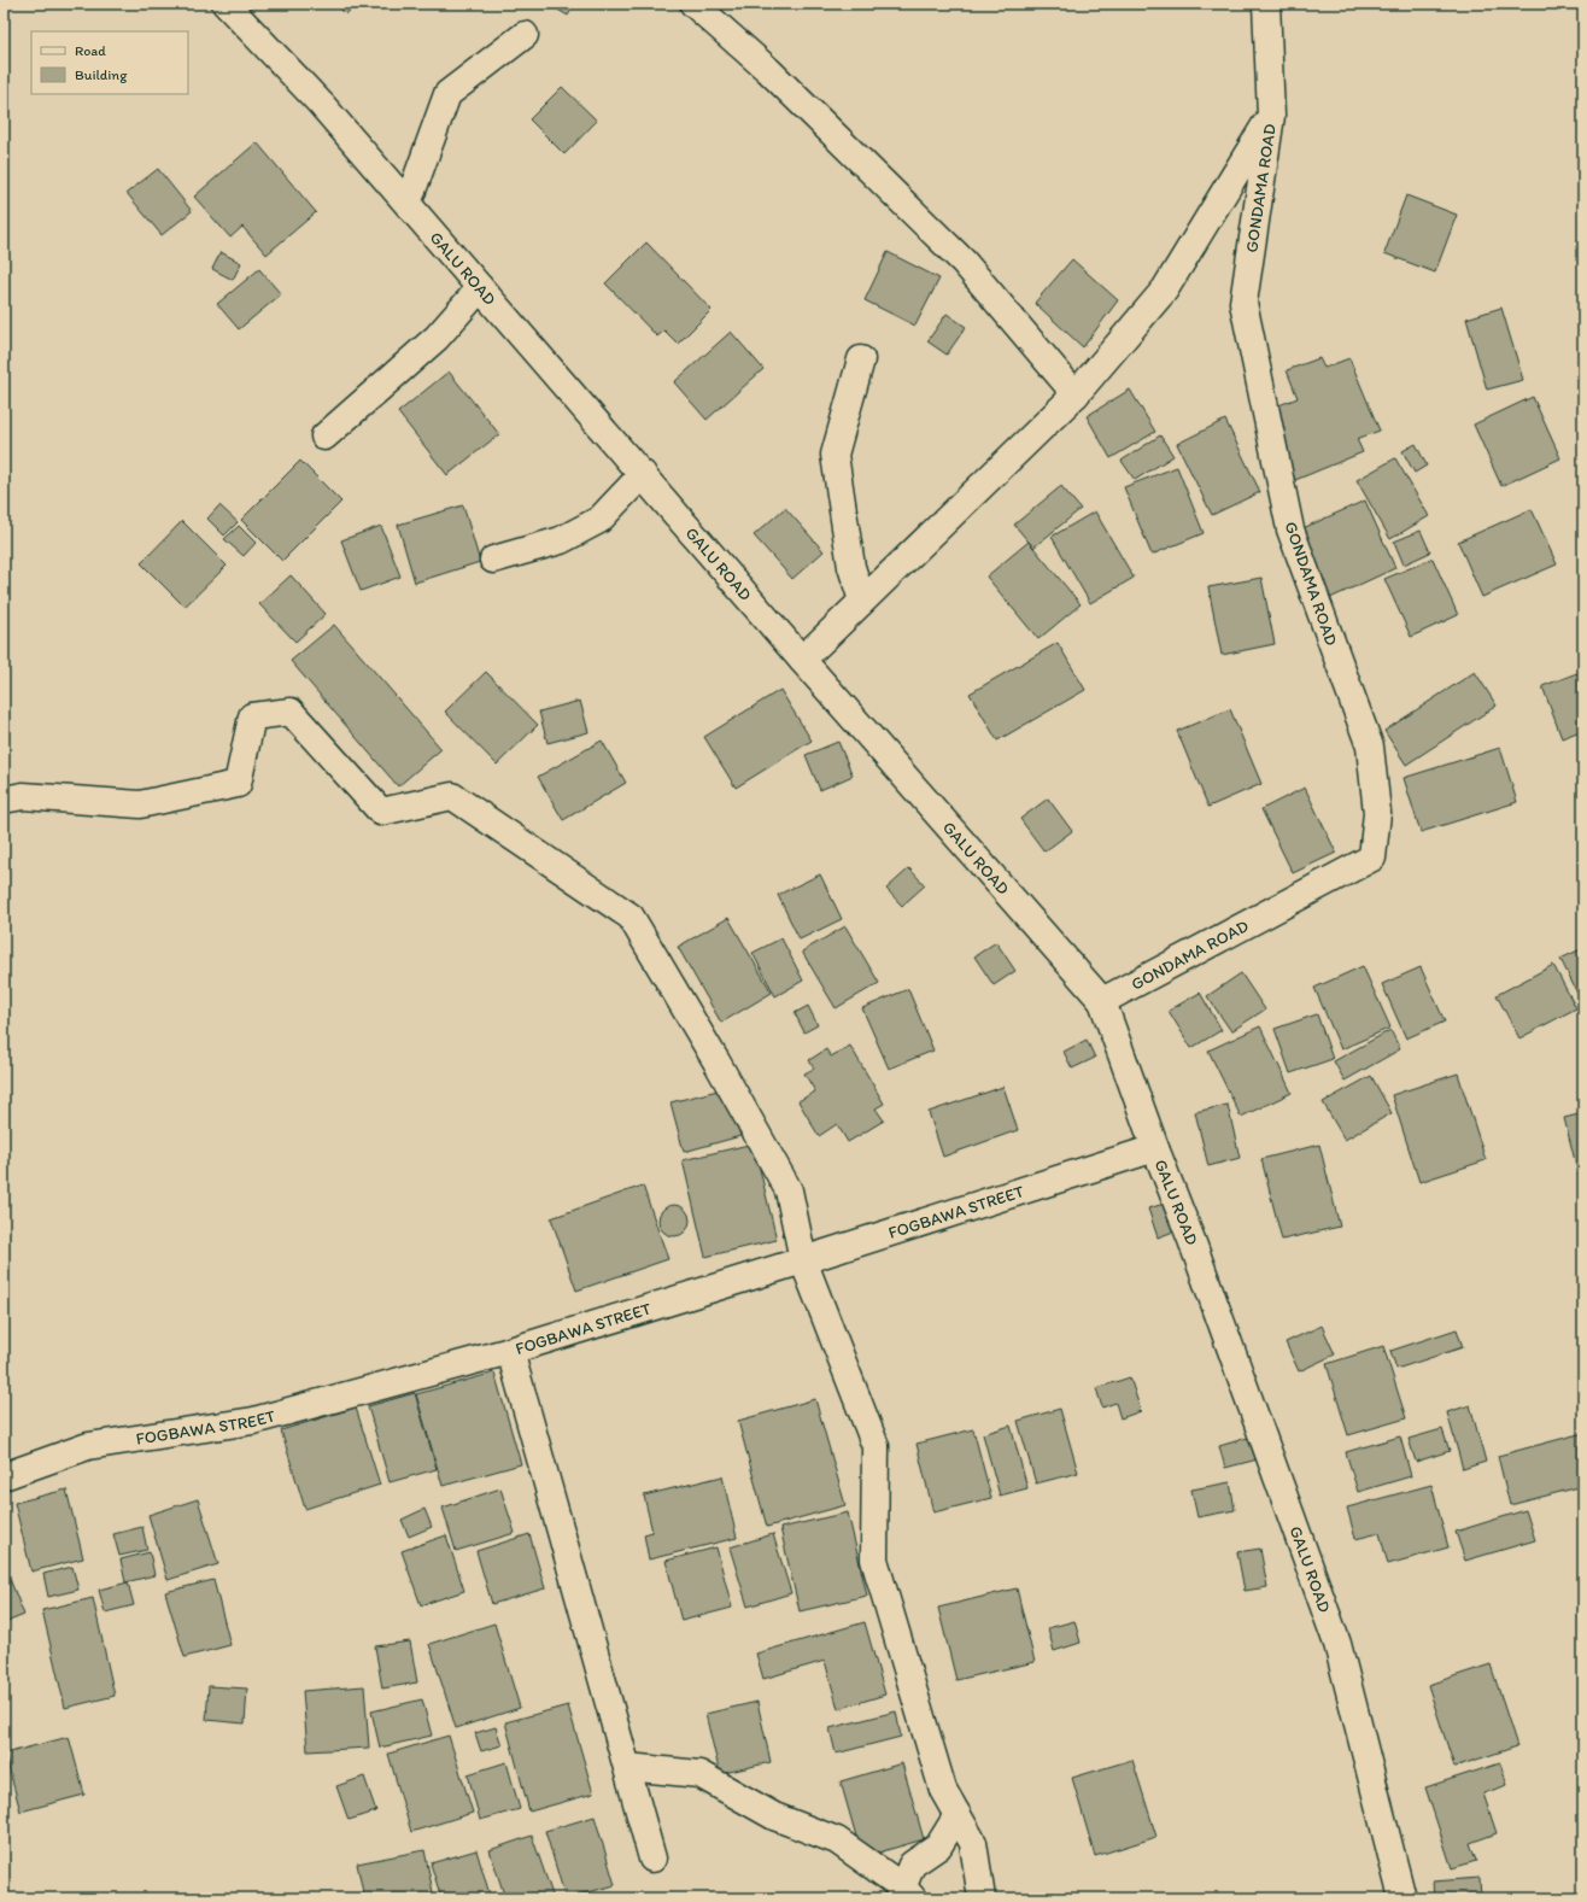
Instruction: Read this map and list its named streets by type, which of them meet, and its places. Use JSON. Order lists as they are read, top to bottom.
{
  "streets": {
    "street": ["GONDAMA ROAD", "GALU ROAD", "FOGBAWA STREET"]
  },
  "crossings": [
    ["GONDAMA ROAD", "GALU ROAD"],
    ["GALU ROAD", "FOGBAWA STREET"]
  ],
  "legend": ["Road", "Building"]
}
